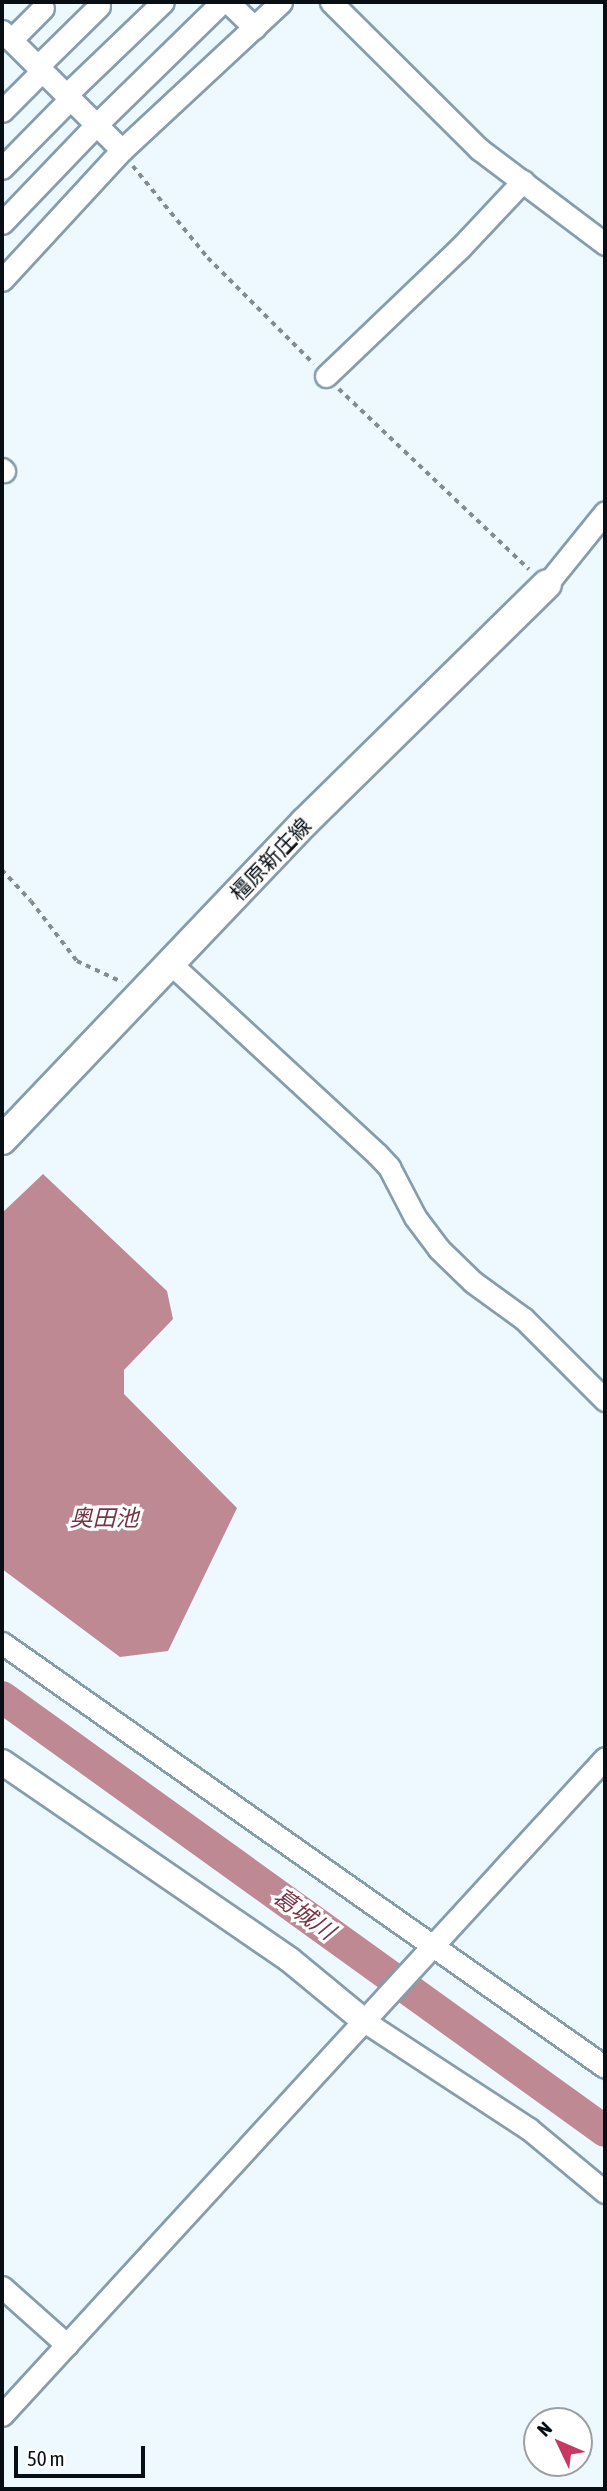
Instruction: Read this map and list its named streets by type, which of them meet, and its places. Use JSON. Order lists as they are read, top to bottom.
{
  "streets": {
    "main road": ["橿原新庄線"]
  },
  "water": ["奥田池", "葛城川"],
  "scale_bar": "50 m",
  "north": "top left"
}
